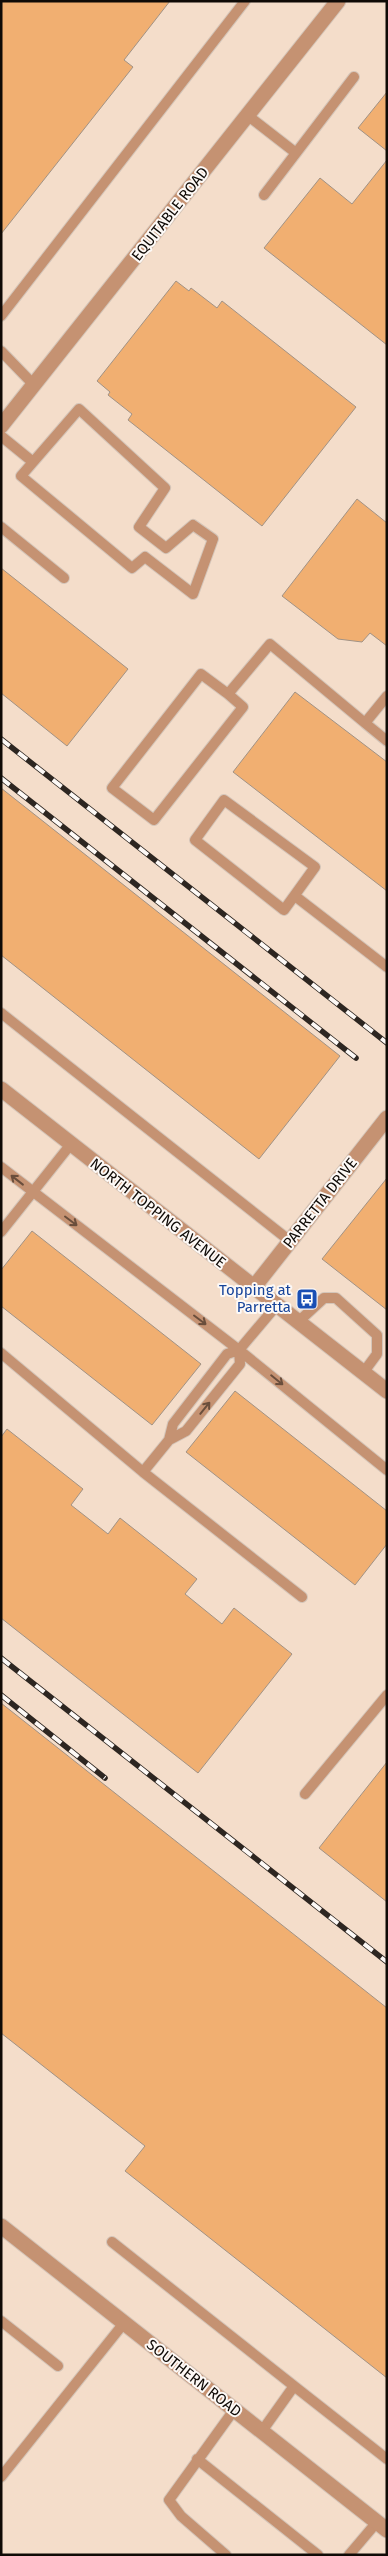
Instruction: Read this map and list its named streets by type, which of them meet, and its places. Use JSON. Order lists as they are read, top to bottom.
{
  "streets": {
    "street": [
      "EQUITABLE ROAD",
      "PARRETTA DRIVE",
      "NORTH TOPPING AVENUE",
      "SOUTHERN ROAD"
    ]
  },
  "crossings": [
    ["PARRETTA DRIVE", "NORTH TOPPING AVENUE"]
  ],
  "places": {
    "bus stop": ["Topping at Parretta"]
  }
}
